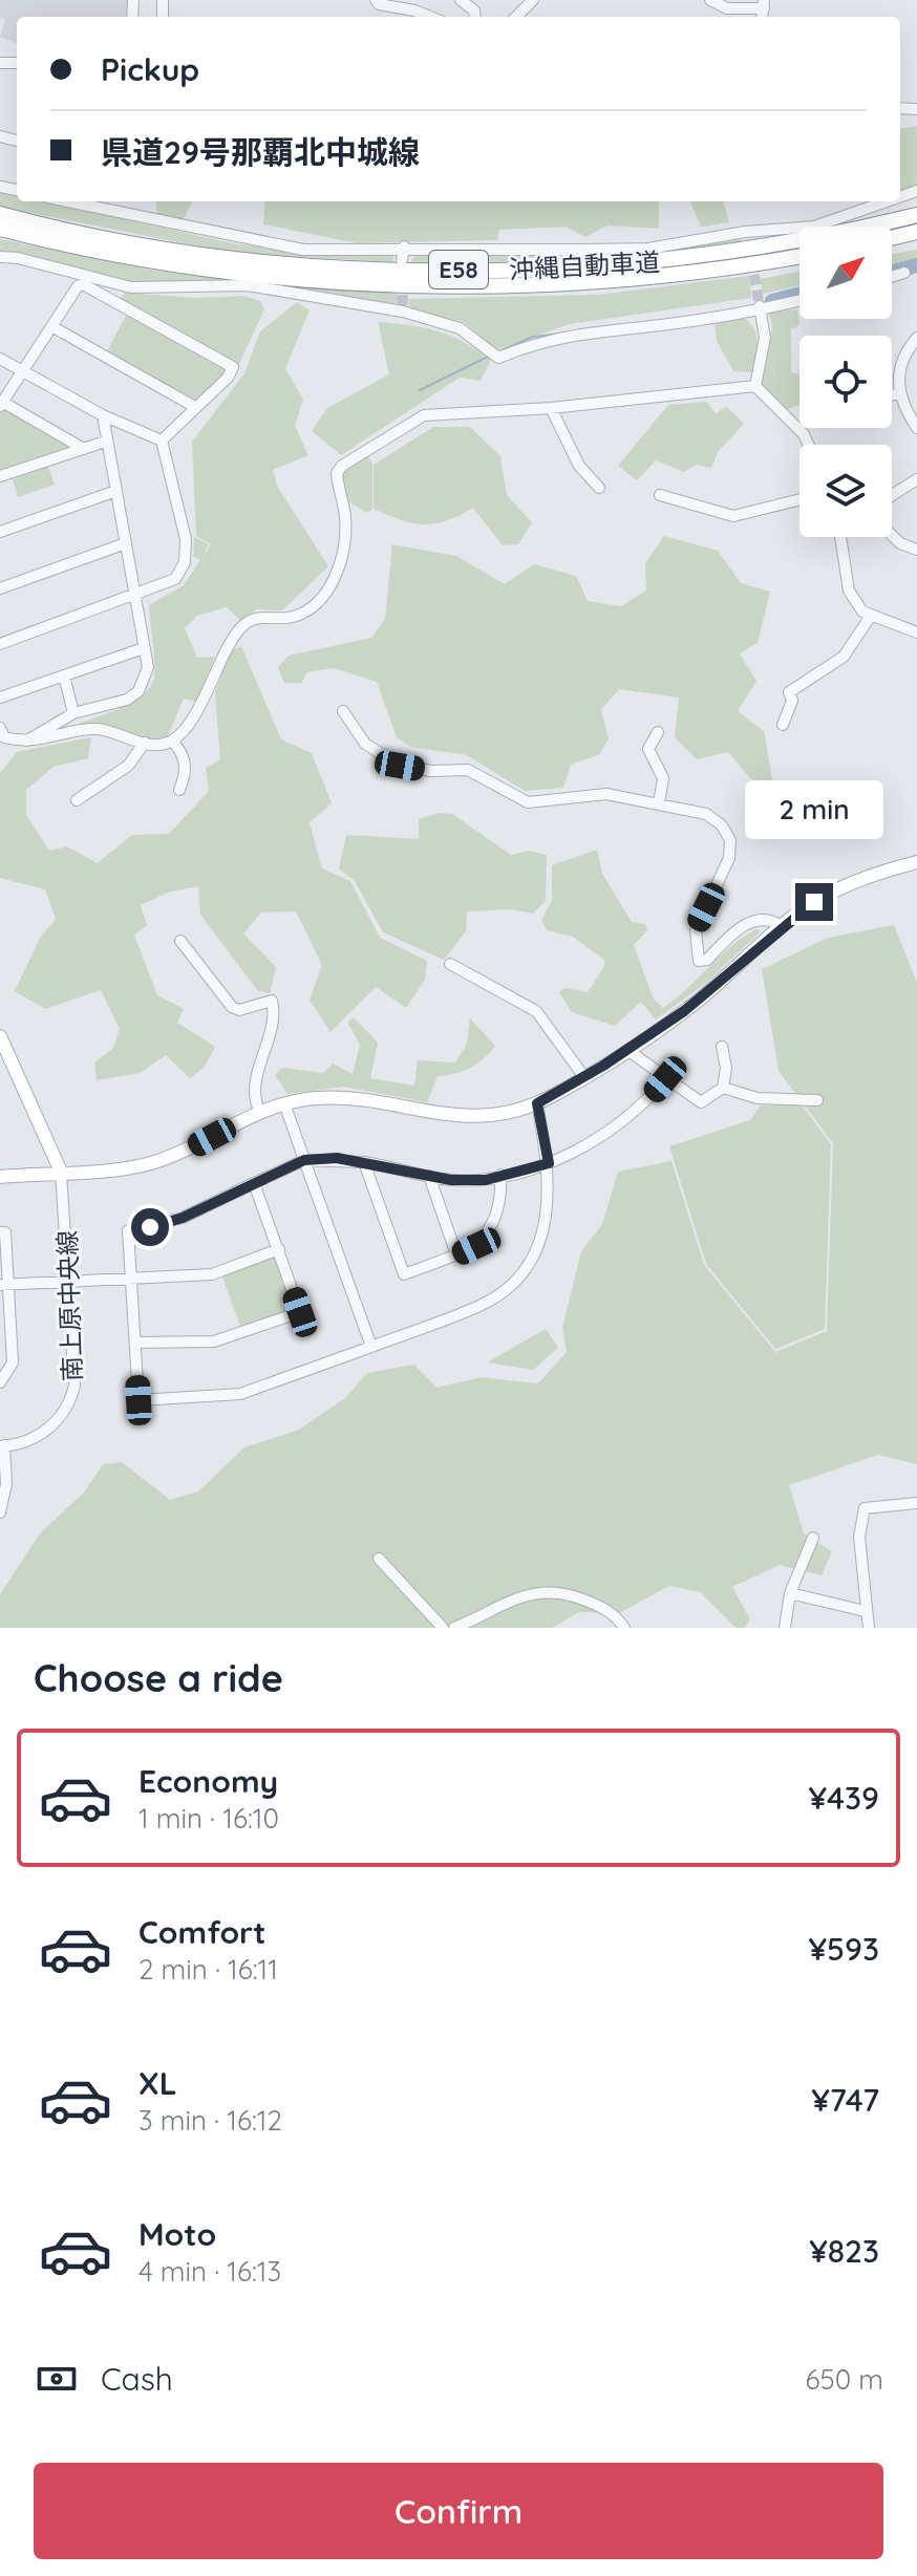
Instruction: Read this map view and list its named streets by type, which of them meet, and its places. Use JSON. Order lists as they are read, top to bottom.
{
  "streets": {
    "highway": ["沖縄自動車道", "E58"],
    "street": ["南上原中央線"]
  },
  "north": "top right",
  "page": {
    "banner": ["Pickup", "県道29号那覇北中城線"],
    "bubble": "2 min",
    "heading": "Choose a ride",
    "list": [
      {
        "name": "Economy",
        "note": "1 min · 16:10",
        "value": "¥439"
      },
      {
        "name": "Comfort",
        "note": "2 min · 16:11",
        "value": "¥593"
      },
      {
        "name": "XL",
        "note": "3 min · 16:12",
        "value": "¥747"
      },
      {
        "name": "Moto",
        "note": "4 min · 16:13",
        "value": "¥823"
      }
    ],
    "pay": ["Cash", "650 m"],
    "buttons": "Confirm"
  }
}
